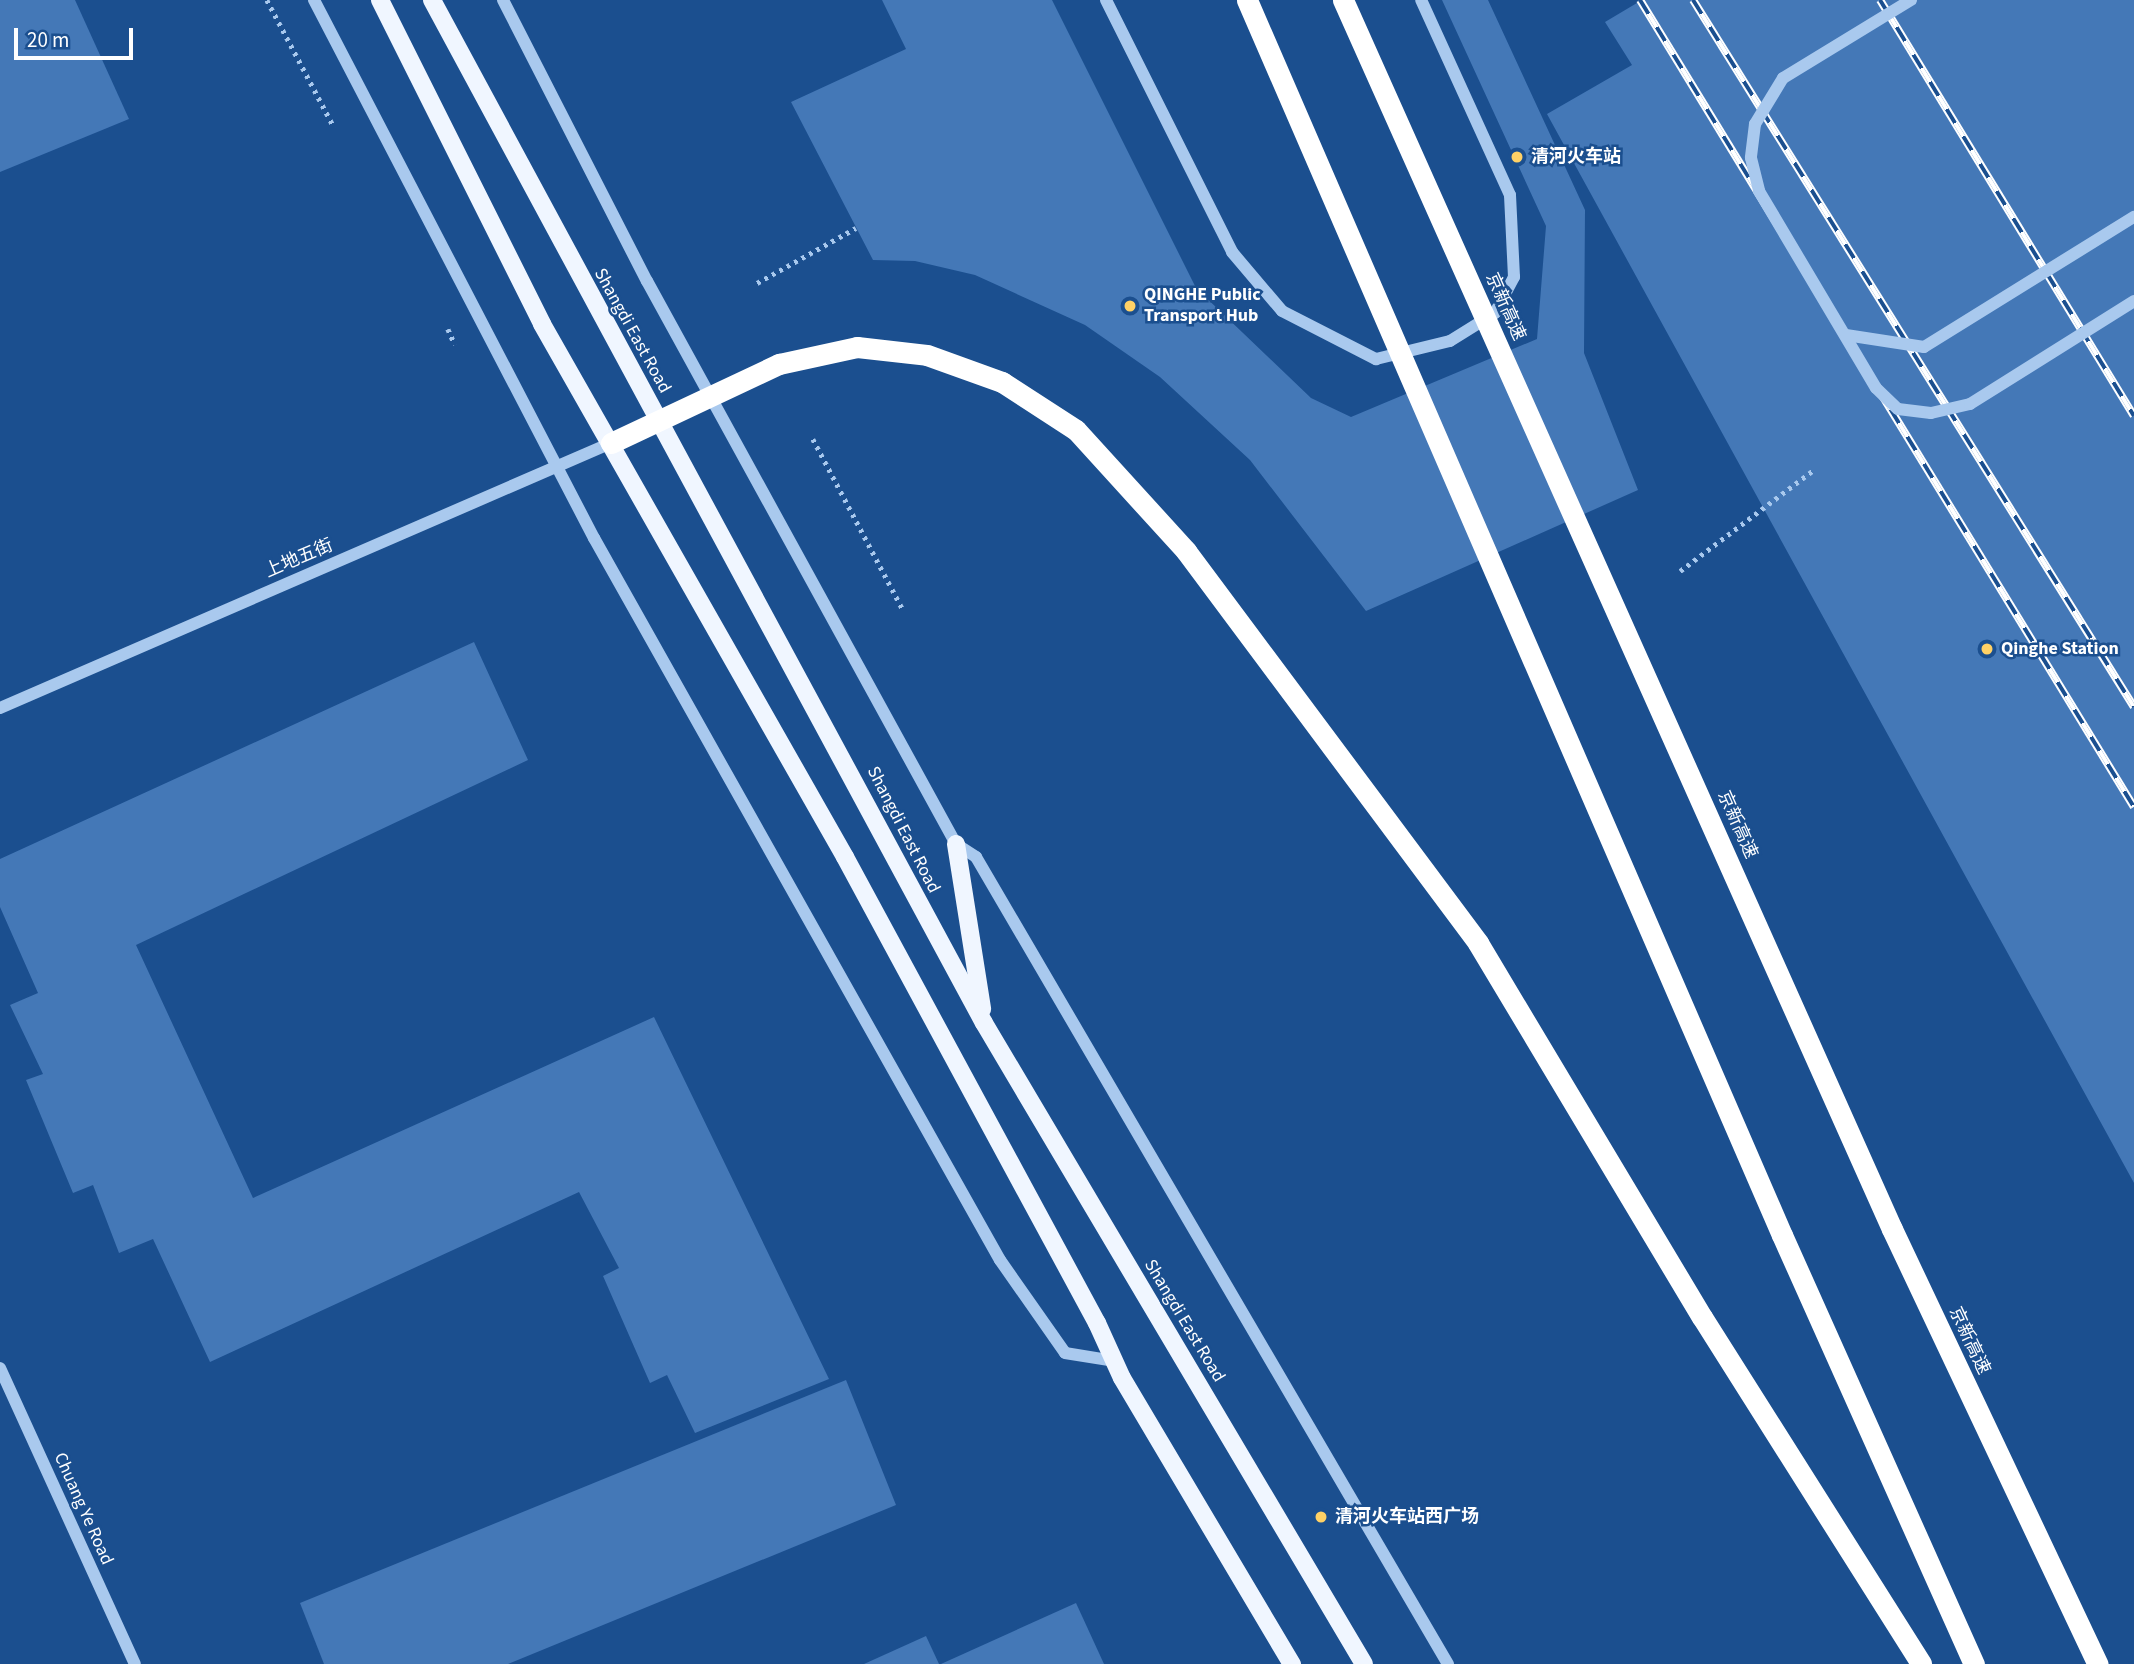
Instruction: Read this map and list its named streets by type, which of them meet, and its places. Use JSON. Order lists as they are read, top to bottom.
{
  "streets": {
    "highway": ["京新高速"],
    "main road": ["Shangdi East Road"],
    "street": ["上地五街", "Chuang Ye Road"]
  },
  "places": [
    "清河火车站",
    "QINGHE Public Transport Hub",
    "Qinghe Station",
    "清河火车站西广场"
  ],
  "scale_bar": "20 m"
}
